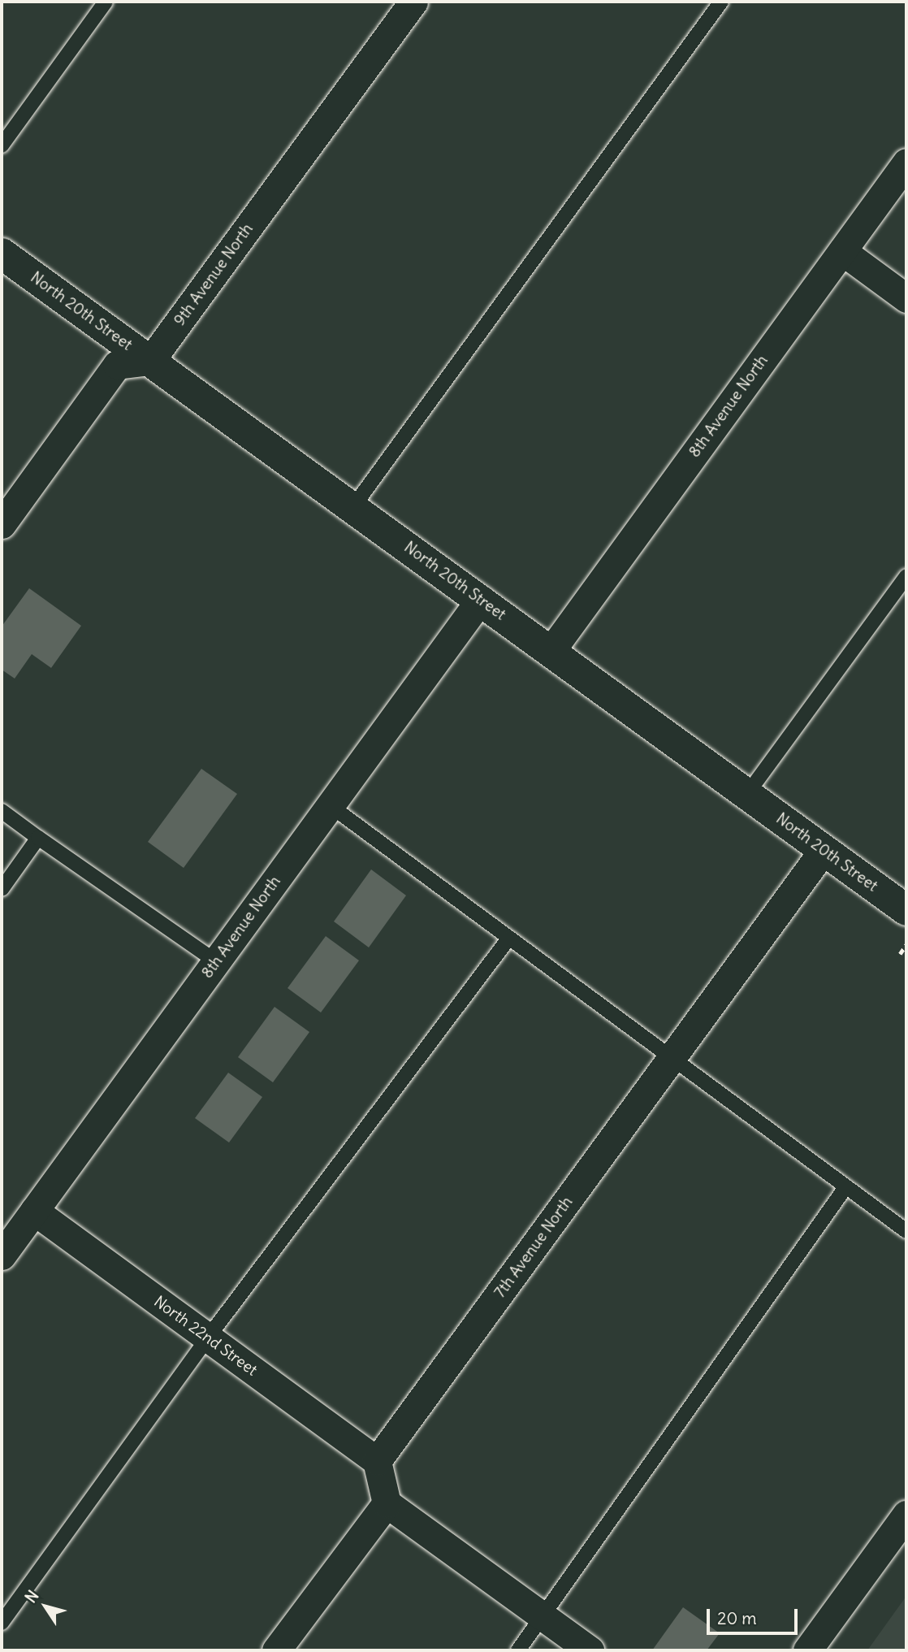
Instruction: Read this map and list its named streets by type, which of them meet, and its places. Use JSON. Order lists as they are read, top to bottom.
{
  "streets": {
    "street": [
      "9th Avenue North",
      "North 20th Street",
      "8th Avenue North",
      "7th Avenue North",
      "North 22nd Street"
    ]
  },
  "crossings": [
    ["9th Avenue North", "North 20th Street"],
    ["North 20th Street", "8th Avenue North"],
    ["North 20th Street", "7th Avenue North"],
    ["8th Avenue North", "North 22nd Street"],
    ["7th Avenue North", "North 22nd Street"]
  ],
  "scale_bar": "20 m",
  "north": "top left"
}
